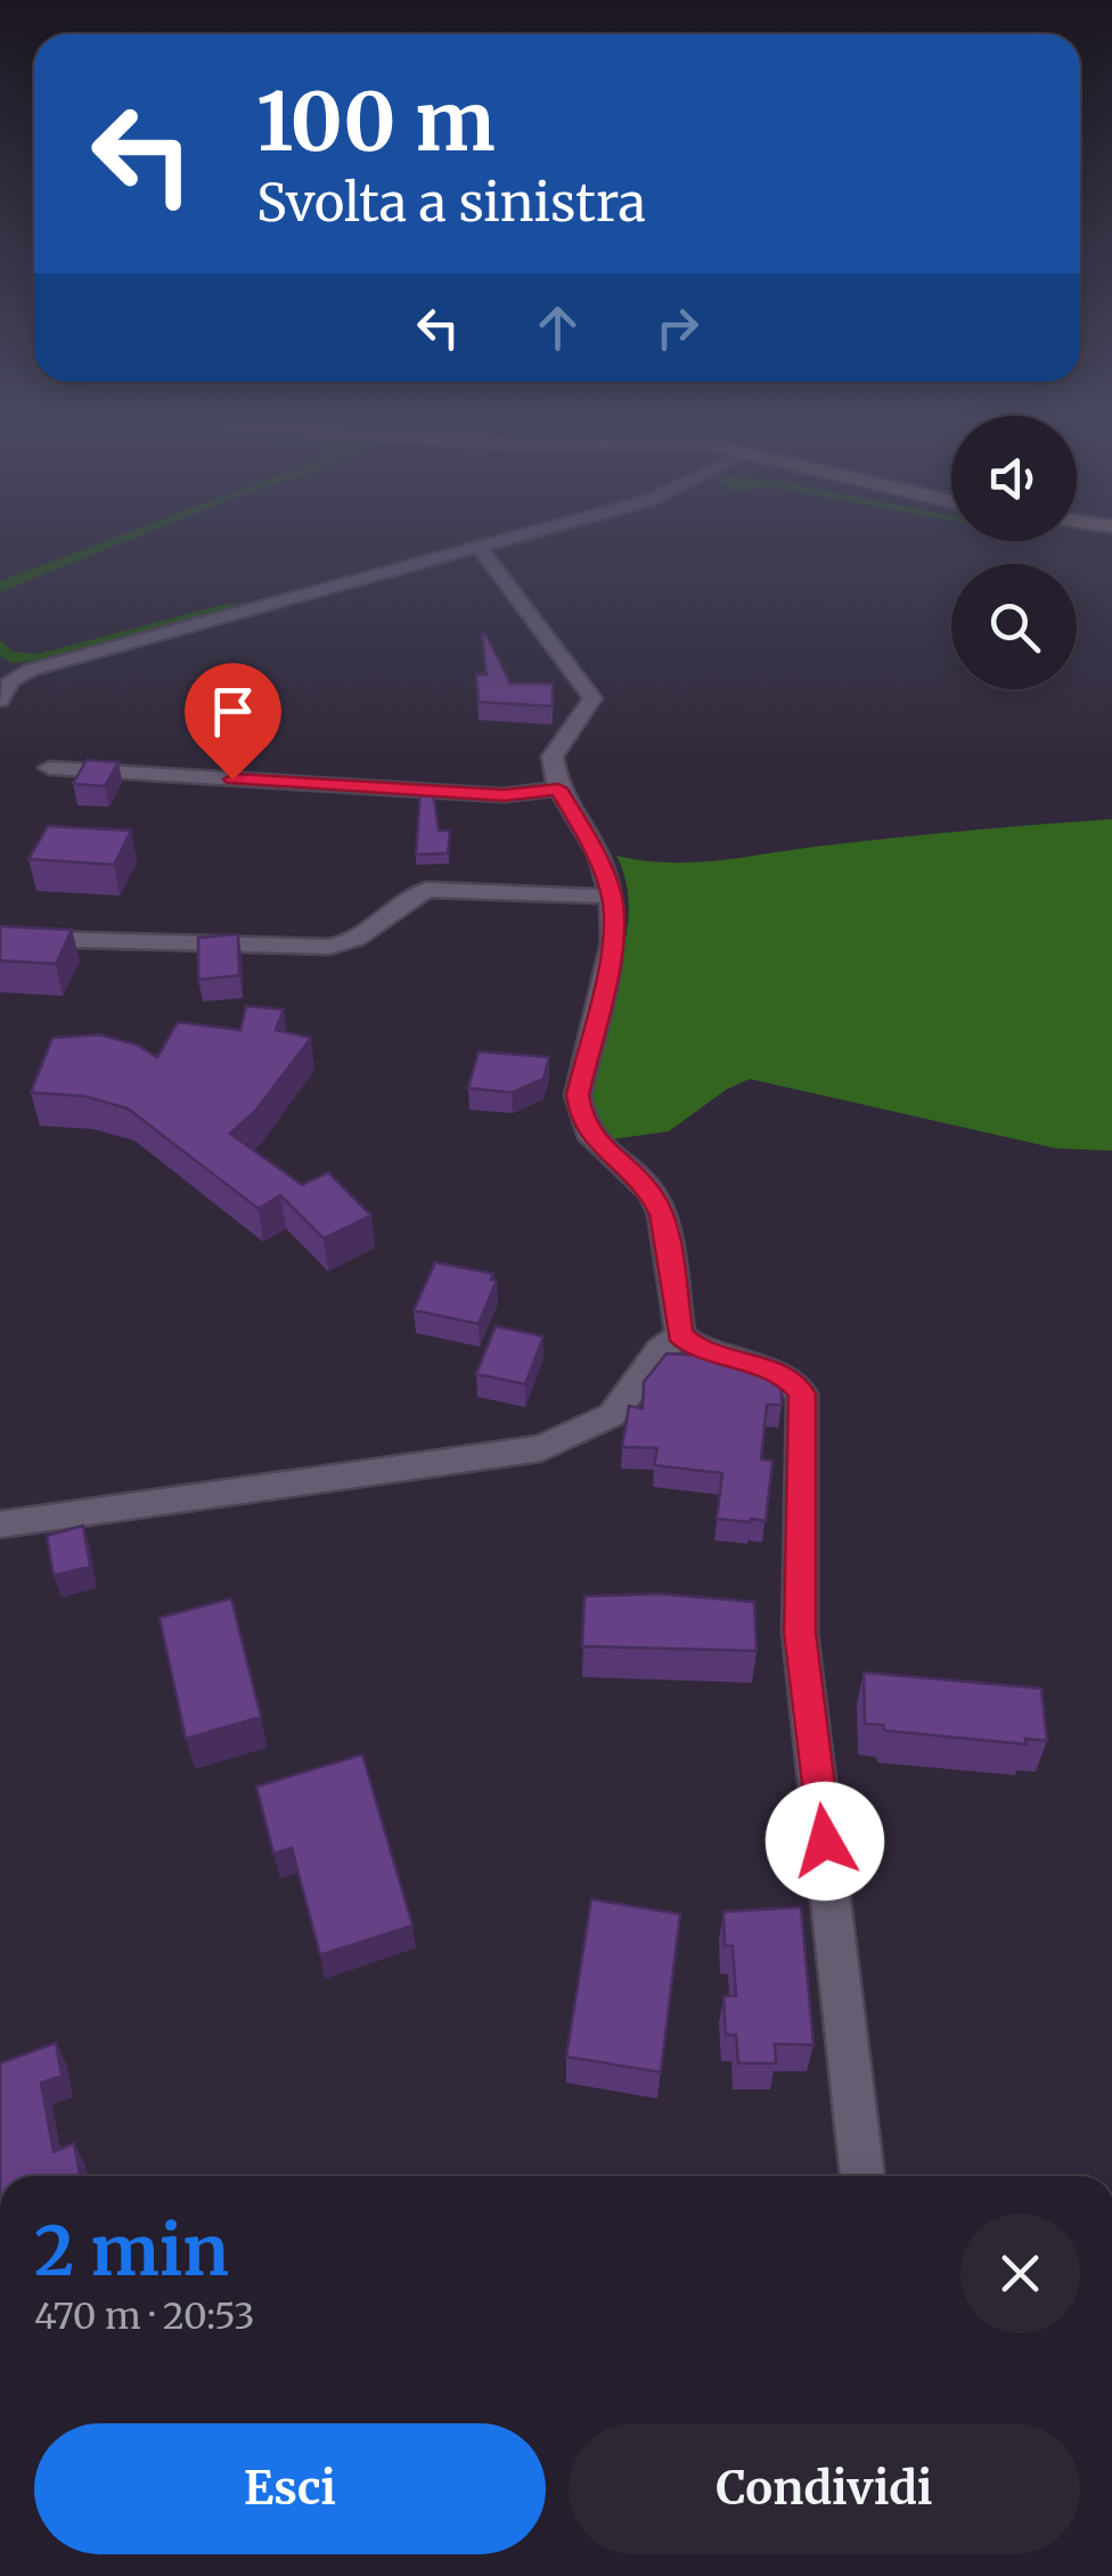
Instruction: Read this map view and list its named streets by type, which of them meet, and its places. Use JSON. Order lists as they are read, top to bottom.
{
  "page": {
    "turn": ["100 m", "Svolta a sinistra"],
    "heading": ["2 min", "470 m · 20:53"],
    "buttons": ["Esci", "Condividi"]
  }
}
